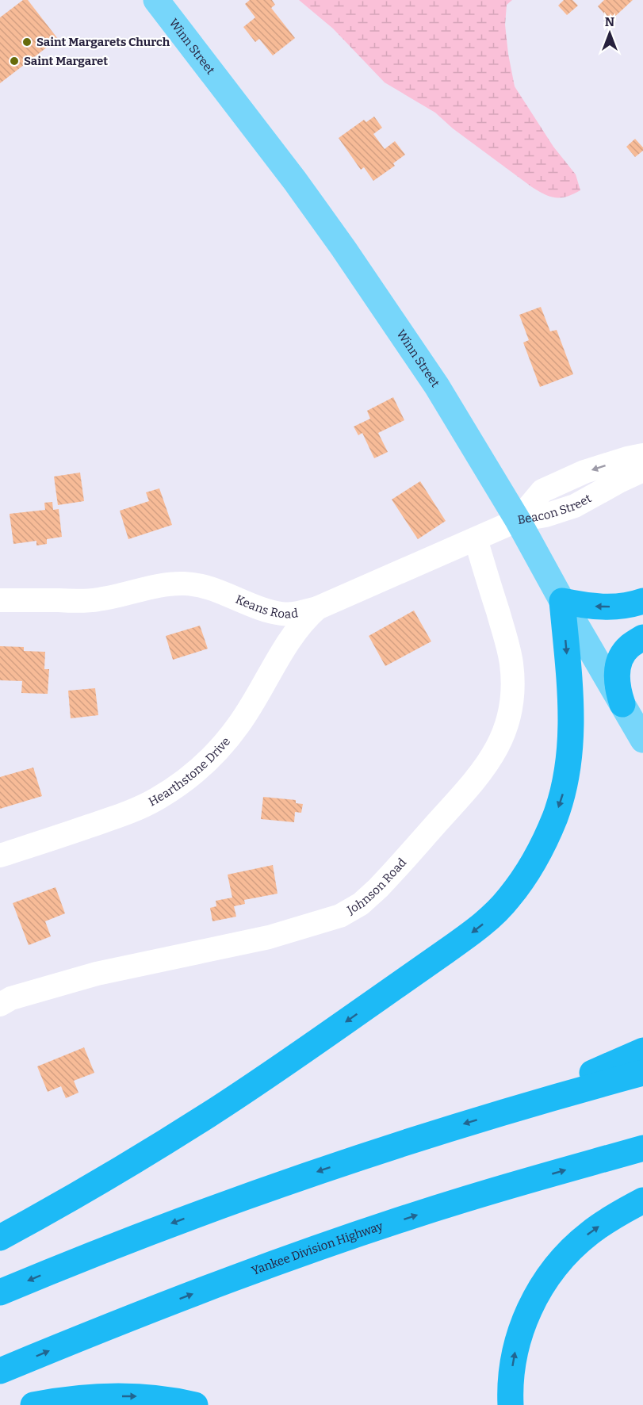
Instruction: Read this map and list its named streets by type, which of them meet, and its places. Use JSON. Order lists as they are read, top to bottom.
{
  "streets": {
    "highway": ["Yankee Division Highway"],
    "main road": ["Winn Street"],
    "street": [
      "Beacon Street",
      "Keans Road",
      "Hearthstone Drive",
      "Johnson Road"
    ]
  },
  "crossings": [
    ["Winn Street", "Beacon Street"],
    ["Winn Street", "Keans Road"],
    ["Beacon Street", "Keans Road"],
    ["Keans Road", "Hearthstone Drive"],
    ["Keans Road", "Johnson Road"]
  ],
  "places": ["Saint Margarets Church", "Saint Margaret"],
  "north": "top"
}
